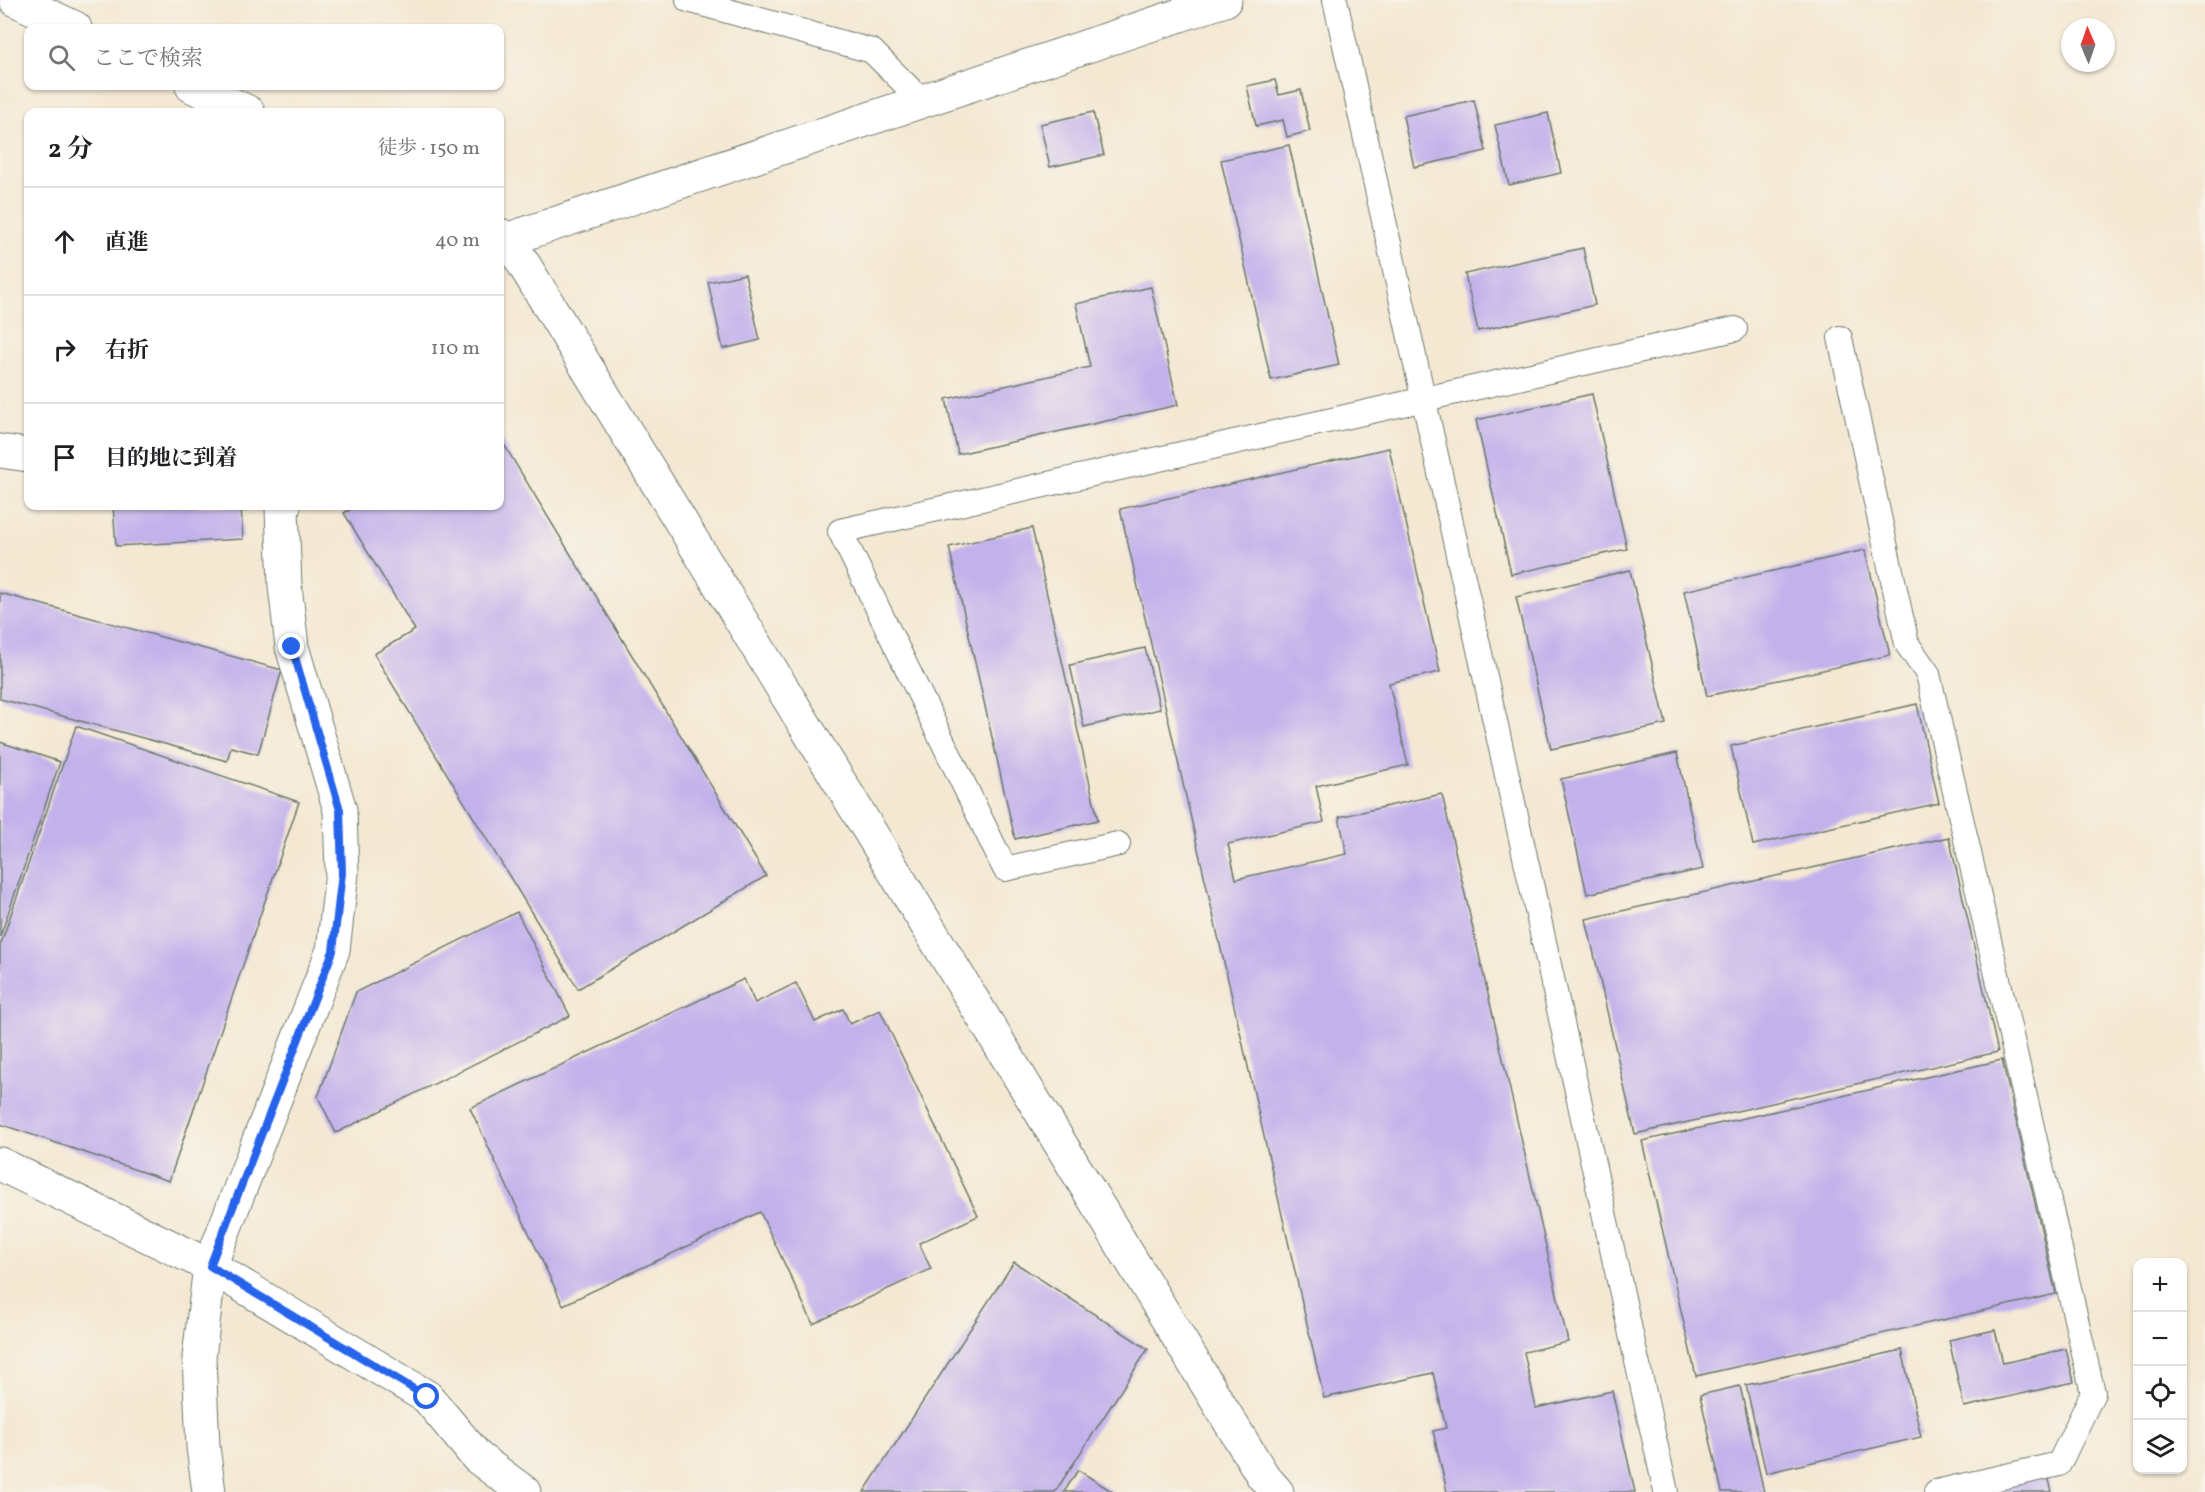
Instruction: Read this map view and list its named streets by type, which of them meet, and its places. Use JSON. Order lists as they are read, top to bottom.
{
  "north": "top",
  "page": {
    "search": "ここで検索",
    "heading": ["2 分", "徒歩 · 150 m"],
    "list": [
      ["直進", "40 m"],
      ["右折", "110 m"],
      "目的地に到着"
    ],
    "map_buttons": ["+", "−"]
  }
}
